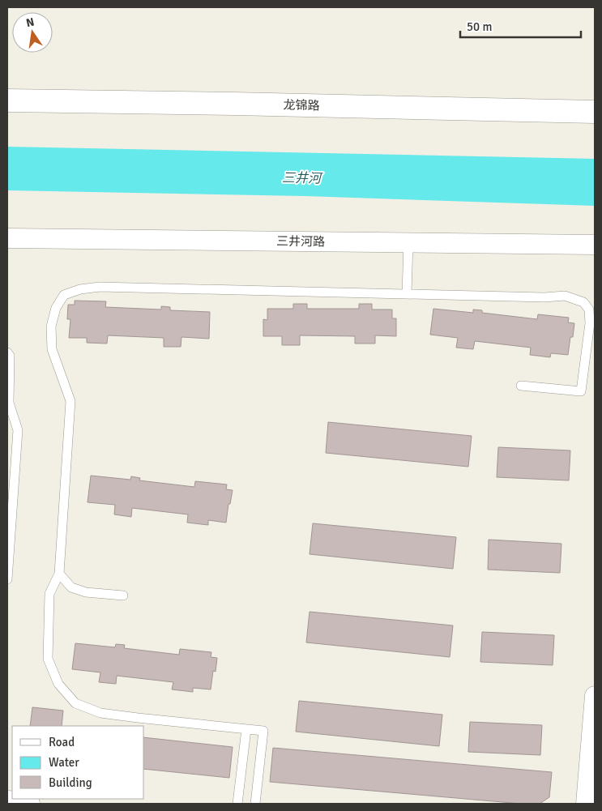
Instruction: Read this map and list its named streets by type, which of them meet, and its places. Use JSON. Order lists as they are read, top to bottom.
{
  "streets": {
    "main road": ["龙锦路"],
    "street": ["三井河路"]
  },
  "water": ["三井河"],
  "legend": ["Road", "Water", "Building"],
  "scale_bar": "50 m",
  "north": "top"
}
